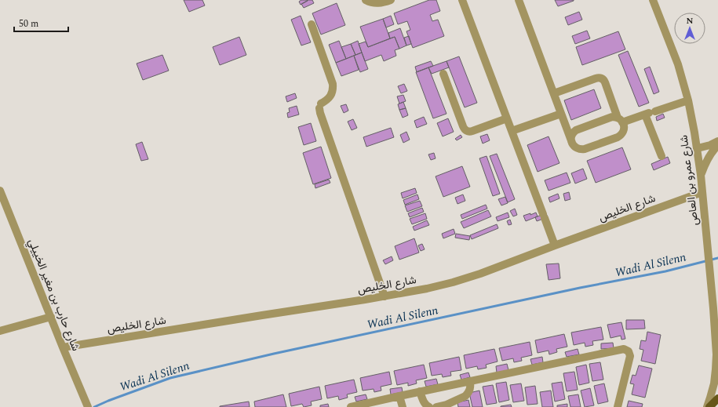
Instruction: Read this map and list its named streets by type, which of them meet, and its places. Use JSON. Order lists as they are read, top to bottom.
{
  "streets": {
    "street": ["شارع عمرو بن العاص", "شارع الخليص", "شارع حارب بن مغير الخييلي"]
  },
  "crossings": [
    ["شارع عمرو بن العاص", "شارع الخليص"],
    ["شارع الخليص", "شارع حارب بن مغير الخييلي"]
  ],
  "water": ["Wadi Al Silenn"],
  "scale_bar": "50 m",
  "north": "top"
}
